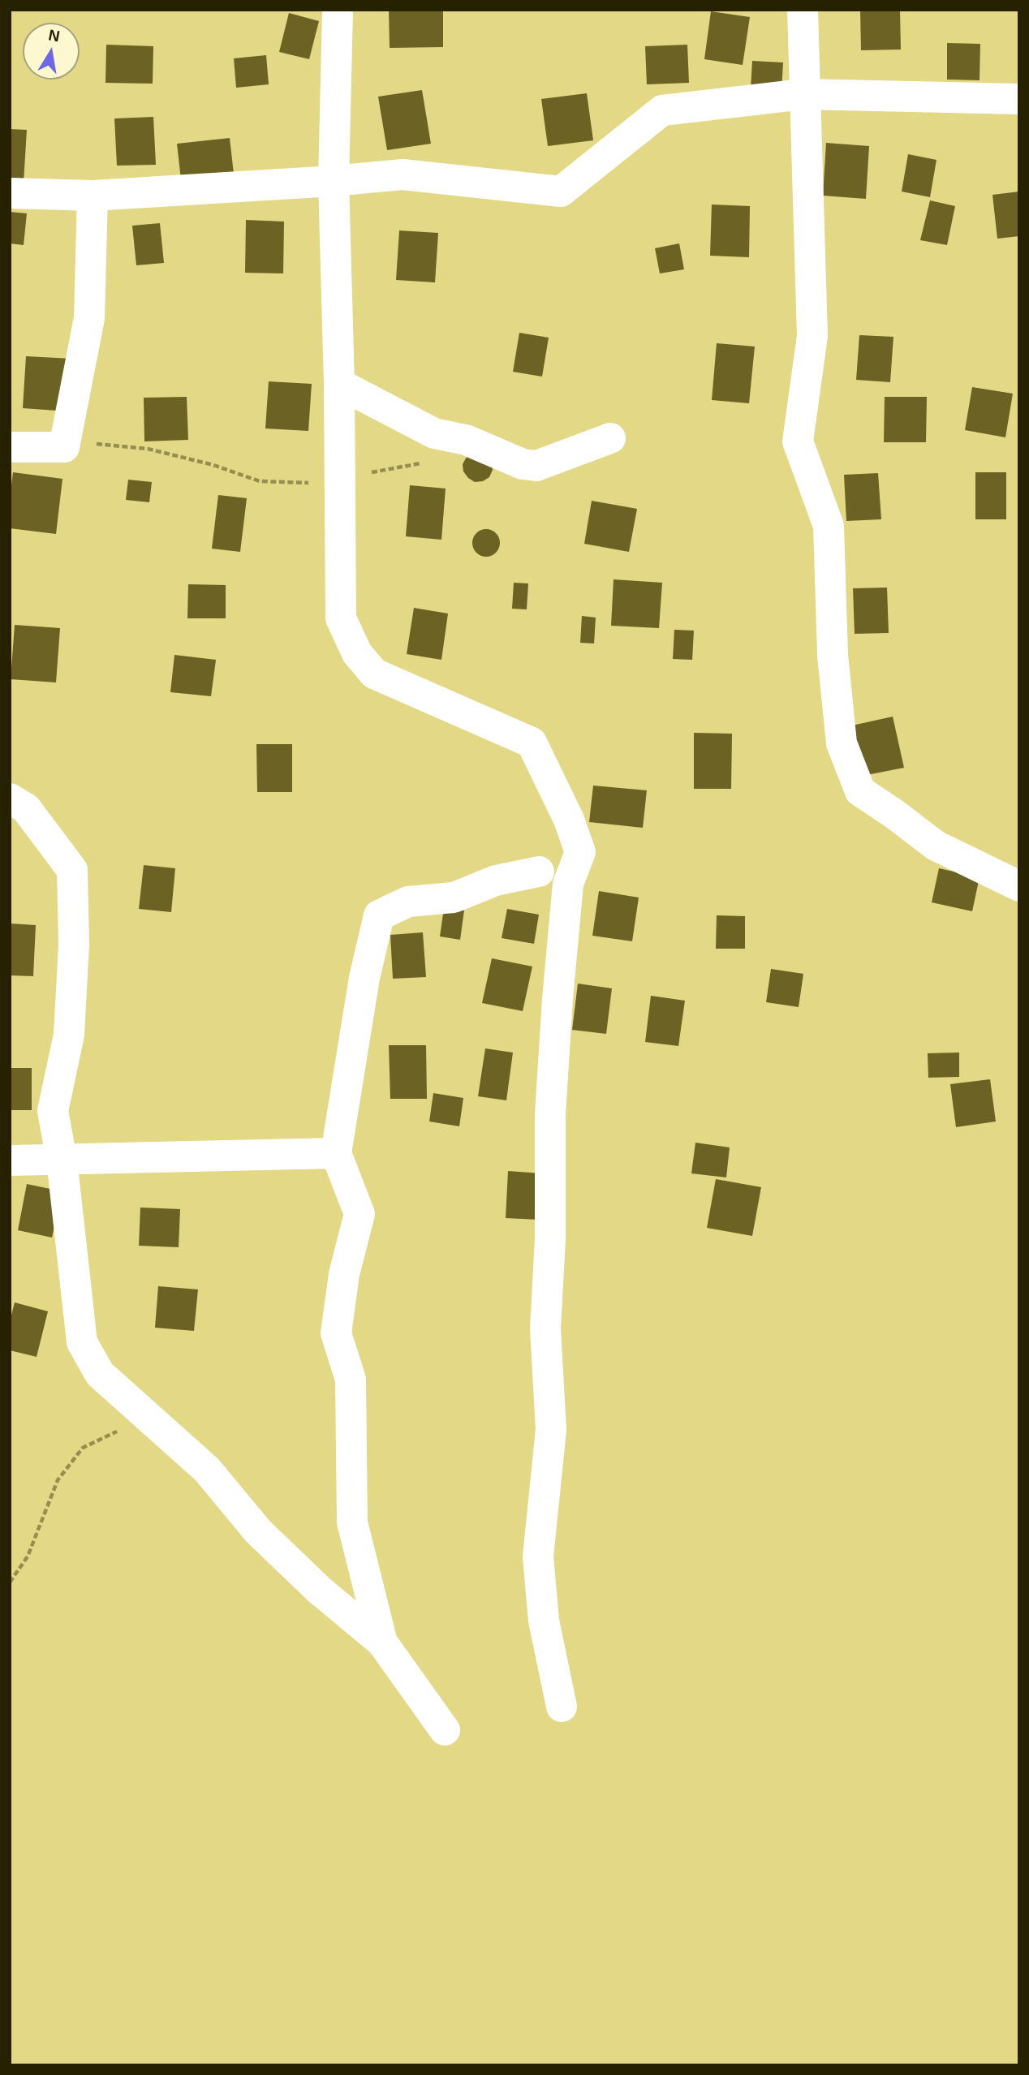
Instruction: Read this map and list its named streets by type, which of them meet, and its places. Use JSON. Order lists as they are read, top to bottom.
{
  "north": "top"
}
